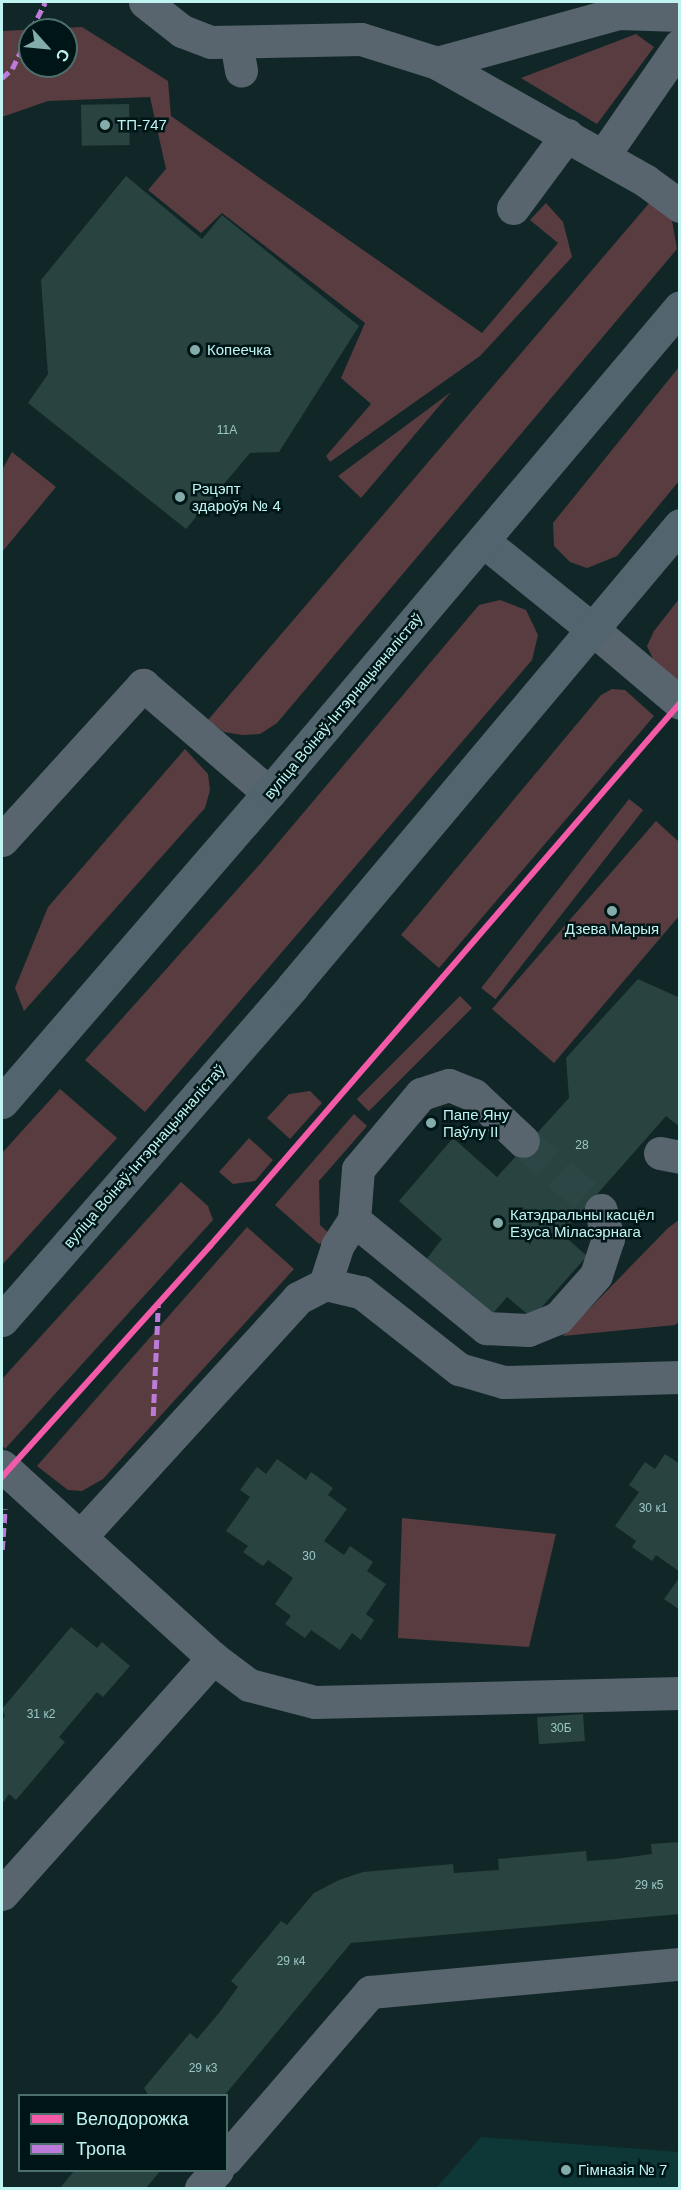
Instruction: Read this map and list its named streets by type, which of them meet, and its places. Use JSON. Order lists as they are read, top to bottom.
{
  "streets": {
    "main road": ["вуліца Воінаў-Інтэрнацыяналістаў"]
  },
  "places": [
    "ТП-747",
    "Копеечка",
    "Рэцэпт здароўя № 4",
    "Дзева Марыя",
    "Папе Яну Паўлу II",
    "Катэдральны касцёл Езуса Міласэрнага",
    "Гімназія № 7"
  ],
  "house_numbers": [
    "11А",
    "28",
    "30 к1",
    "30",
    "31 к2",
    "30Б",
    "29 к5",
    "29 к4",
    "29 к3"
  ],
  "legend": ["Велодорожка", "Тропа"],
  "north": "bottom right"
}
